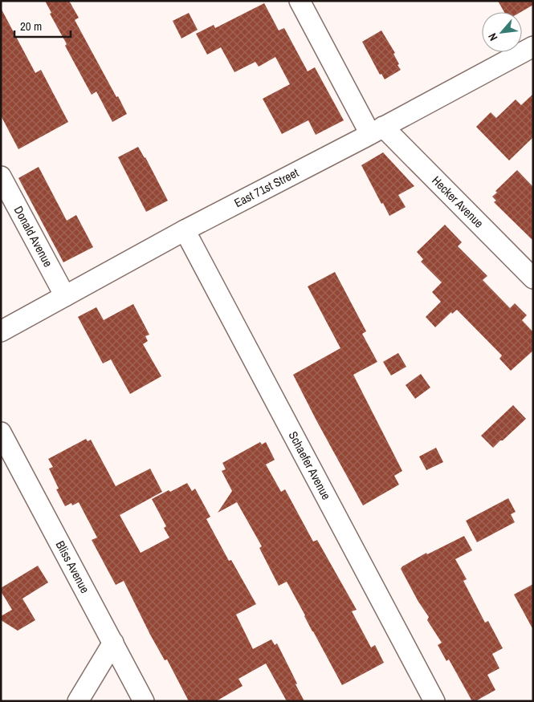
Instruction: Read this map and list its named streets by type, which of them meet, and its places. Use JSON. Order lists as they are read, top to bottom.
{
  "streets": {
    "street": [
      "East 71st Street",
      "Hecker Avenue",
      "Donald Avenue",
      "Schaefer Avenue",
      "Bliss Avenue"
    ]
  },
  "crossings": [
    ["East 71st Street", "Hecker Avenue"],
    ["East 71st Street", "Donald Avenue"],
    ["East 71st Street", "Schaefer Avenue"]
  ],
  "scale_bar": "20 m",
  "north": "bottom left"
}
